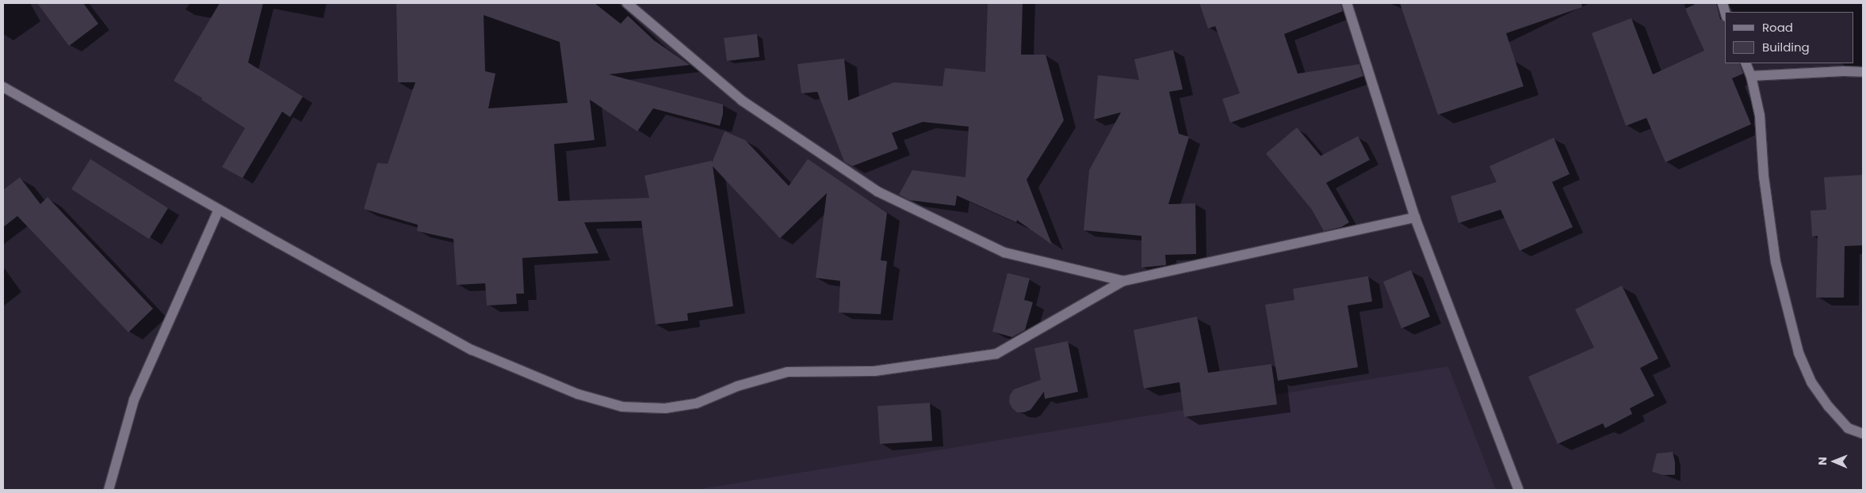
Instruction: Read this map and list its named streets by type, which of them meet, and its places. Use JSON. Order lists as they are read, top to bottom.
{
  "legend": ["Road", "Building"],
  "north": "left"
}
